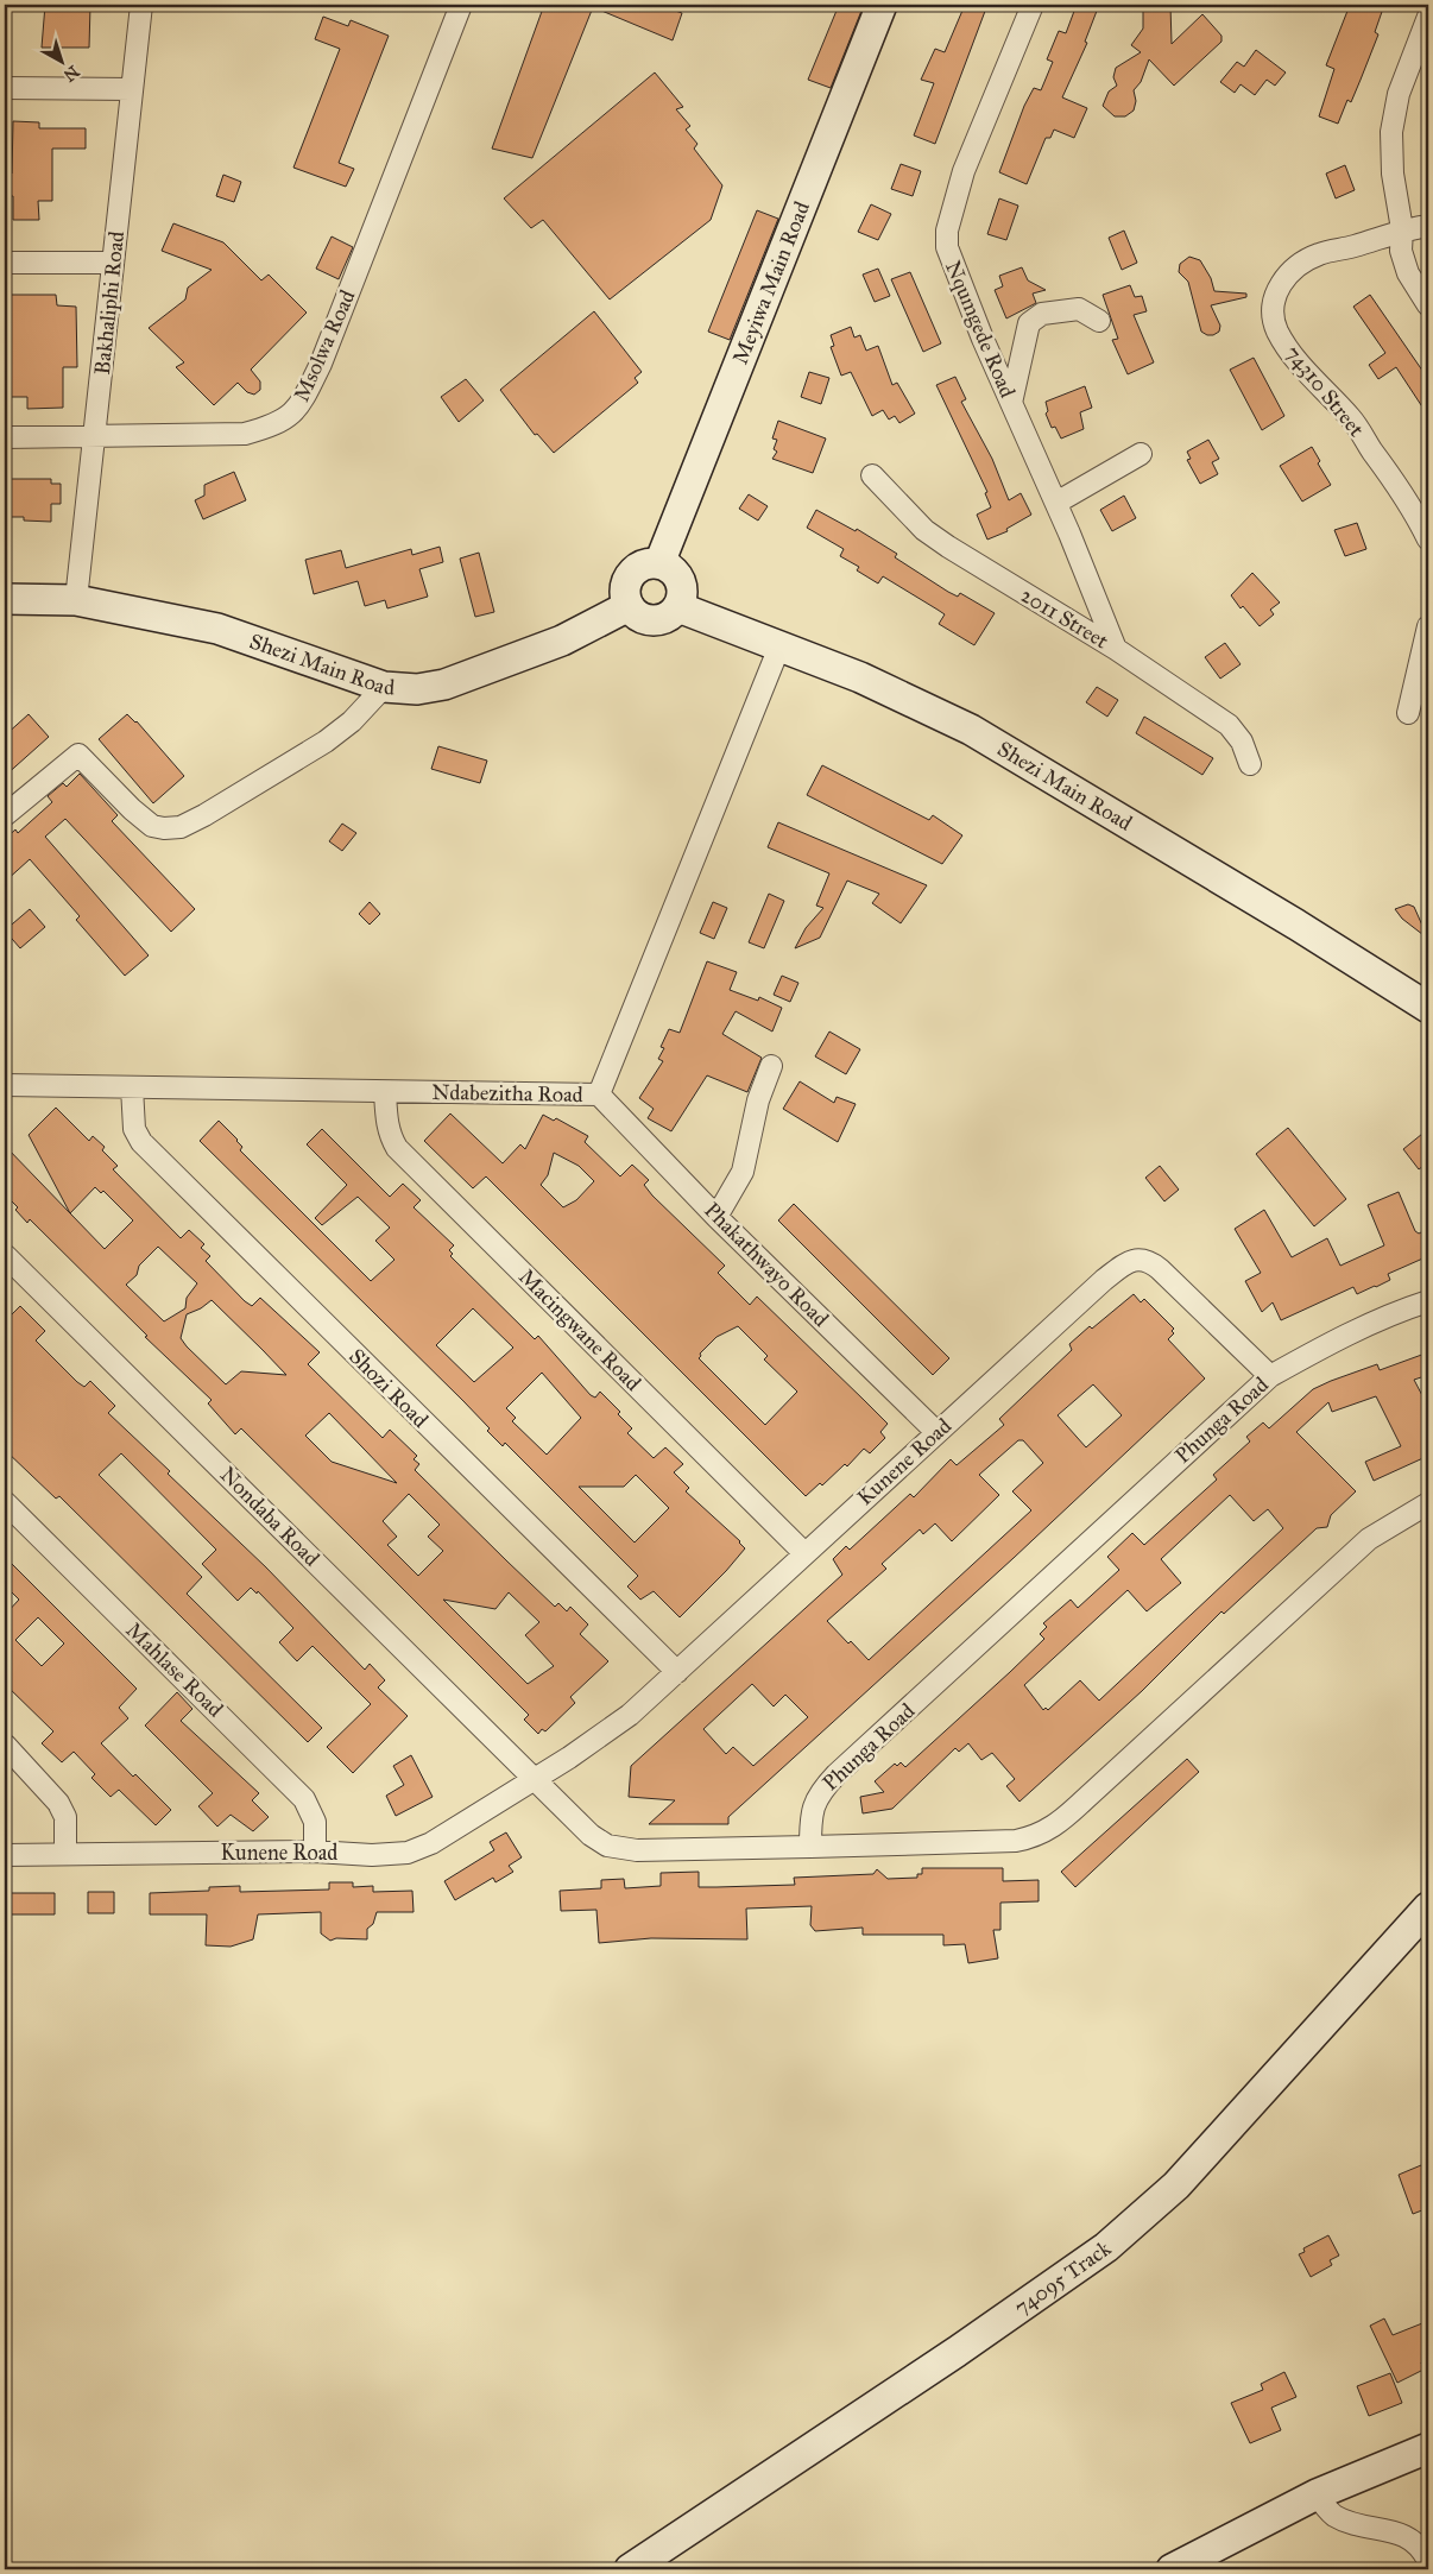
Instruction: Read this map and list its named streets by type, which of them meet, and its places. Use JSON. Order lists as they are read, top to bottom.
{
  "streets": {
    "street": [
      "Meyiwa Main Road",
      "Bakhaliphi Road",
      "Nqumgede Road",
      "Msolwa Road",
      "74310 Street",
      "2011 Street",
      "Shezi Main Road",
      "Ndabezitha Road",
      "Phakathwayo Road",
      "Macingwane Road",
      "Shozi Road",
      "Phunga Road",
      "Kunene Road",
      "Nondaba Road",
      "Mahlase Road",
      "74095 Track"
    ]
  },
  "crossings": [
    ["Meyiwa Main Road", "Shezi Main Road"],
    ["Bakhaliphi Road", "Msolwa Road"],
    ["Bakhaliphi Road", "Shezi Main Road"],
    ["Nqumgede Road", "2011 Street"],
    ["Shezi Main Road", "Ndabezitha Road"],
    ["Ndabezitha Road", "Phakathwayo Road"],
    ["Ndabezitha Road", "Macingwane Road"],
    ["Ndabezitha Road", "Shozi Road"],
    ["Phakathwayo Road", "Kunene Road"],
    ["Macingwane Road", "Kunene Road"],
    ["Shozi Road", "Kunene Road"],
    ["Phunga Road", "Kunene Road"],
    ["Kunene Road", "Nondaba Road"],
    ["Kunene Road", "Mahlase Road"]
  ],
  "north": "bottom right"
}
